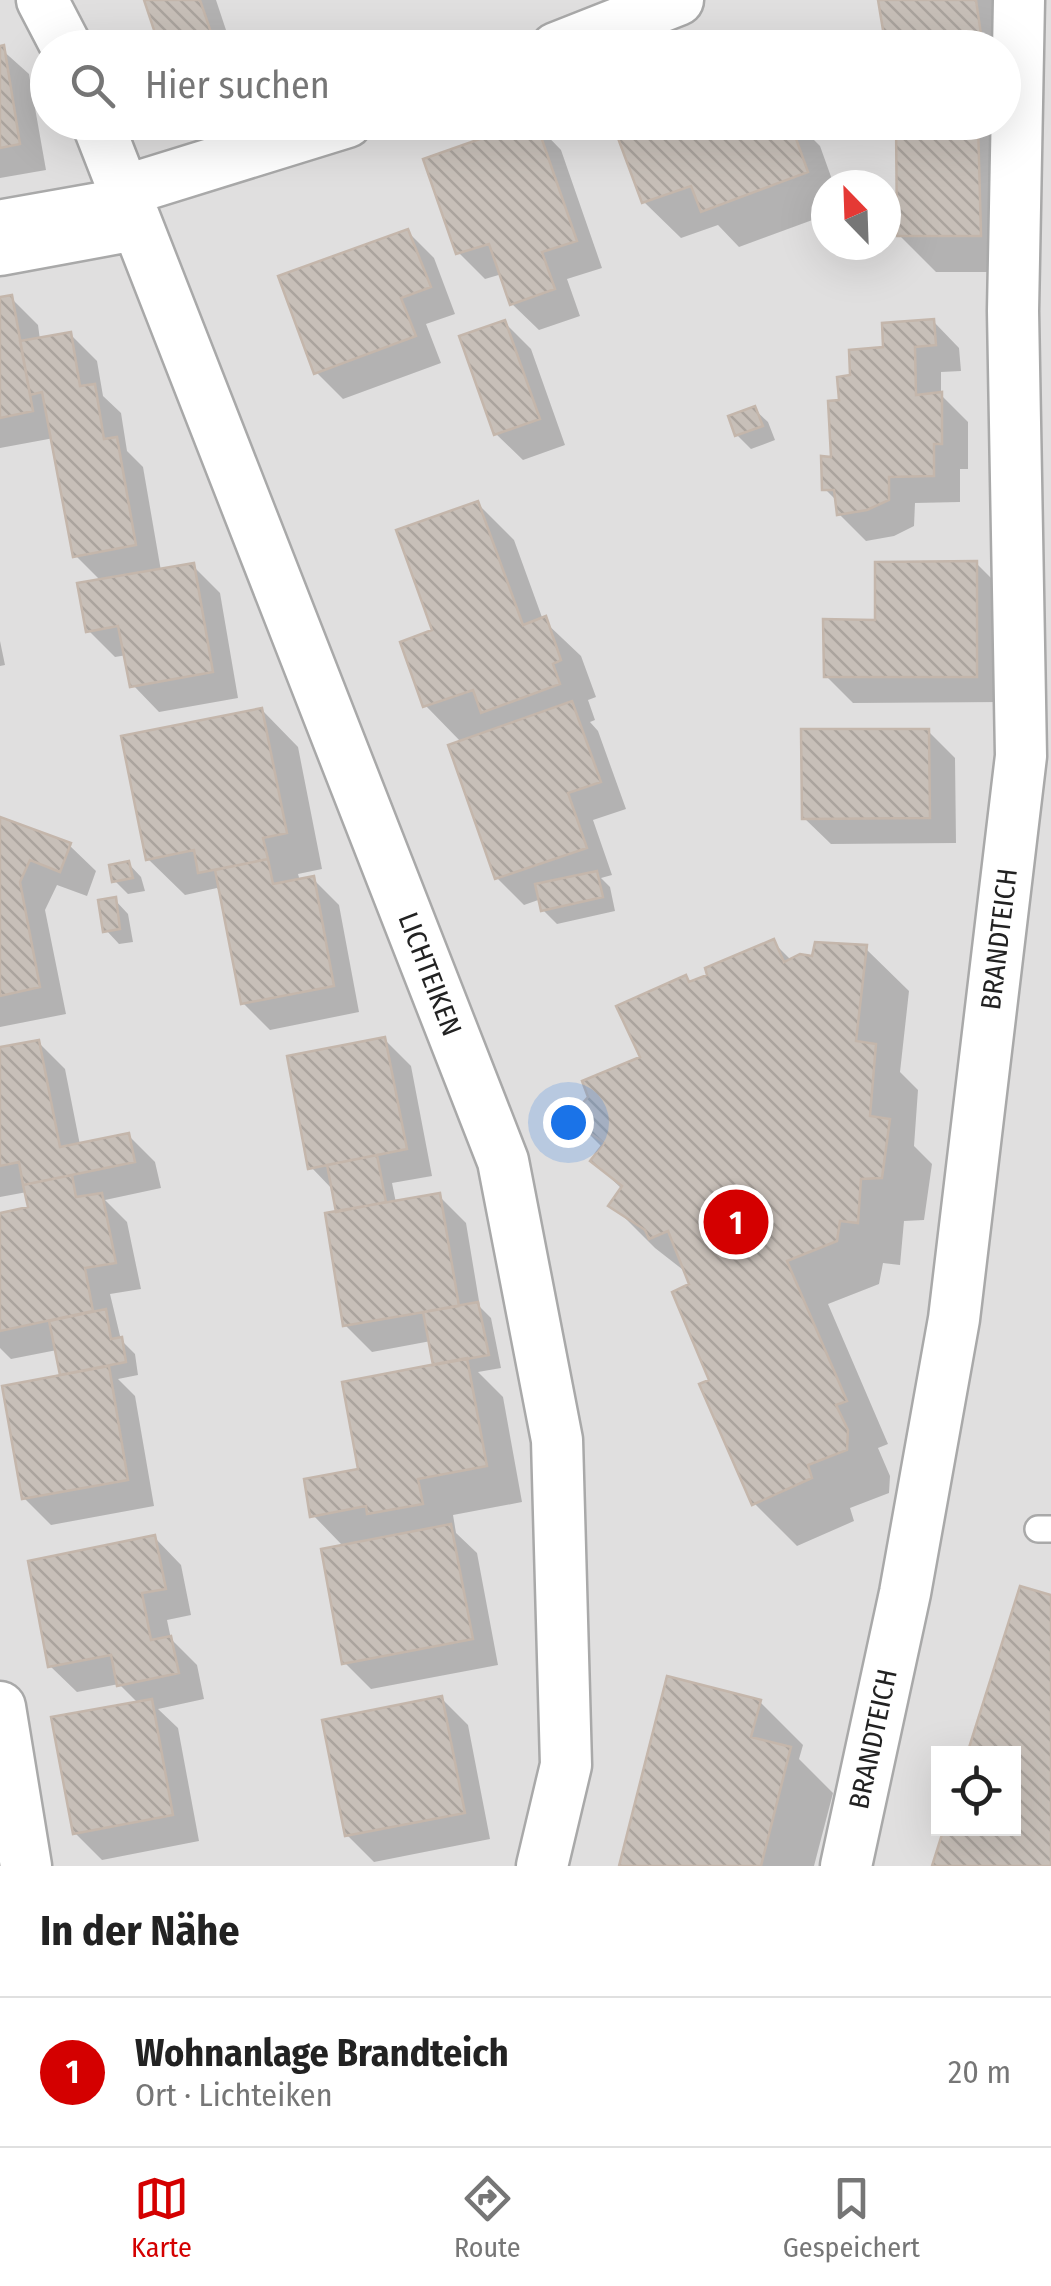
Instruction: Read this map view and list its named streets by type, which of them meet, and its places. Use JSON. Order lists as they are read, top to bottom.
{
  "streets": {
    "street": ["BRANDTEICH", "LICHTEIKEN"]
  },
  "north": "top left",
  "page": {
    "search": "Hier suchen",
    "pins": "1",
    "heading": "In der Nähe",
    "list": [
      {
        "mark": "1",
        "name": "Wohnanlage Brandteich",
        "note": "Ort · Lichteiken",
        "value": "20 m"
      }
    ],
    "nav": ["Karte", "Route", "Gespeichert"]
  }
}
